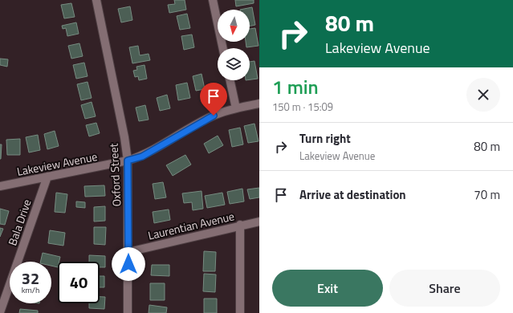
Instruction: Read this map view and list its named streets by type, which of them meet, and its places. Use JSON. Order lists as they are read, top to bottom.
{
  "streets": {
    "street": [
      "Lakeview Avenue",
      "Oxford Street",
      "Bala Drive",
      "Laurentian Avenue"
    ]
  },
  "crossings": [
    ["Lakeview Avenue", "Oxford Street"],
    ["Lakeview Avenue", "Bala Drive"],
    ["Oxford Street", "Laurentian Avenue"]
  ],
  "north": "bottom",
  "page": {
    "turn": ["80 m", "Lakeview Avenue"],
    "heading": ["1 min", "150 m · 15:09"],
    "list": [
      {
        "name": "Turn right",
        "note": "Lakeview Avenue",
        "value": "80 m"
      },
      {
        "name": "Arrive at destination",
        "value": "70 m"
      }
    ],
    "speed": "32 km/h",
    "limit": "40",
    "buttons": ["Exit", "Share"]
  }
}
